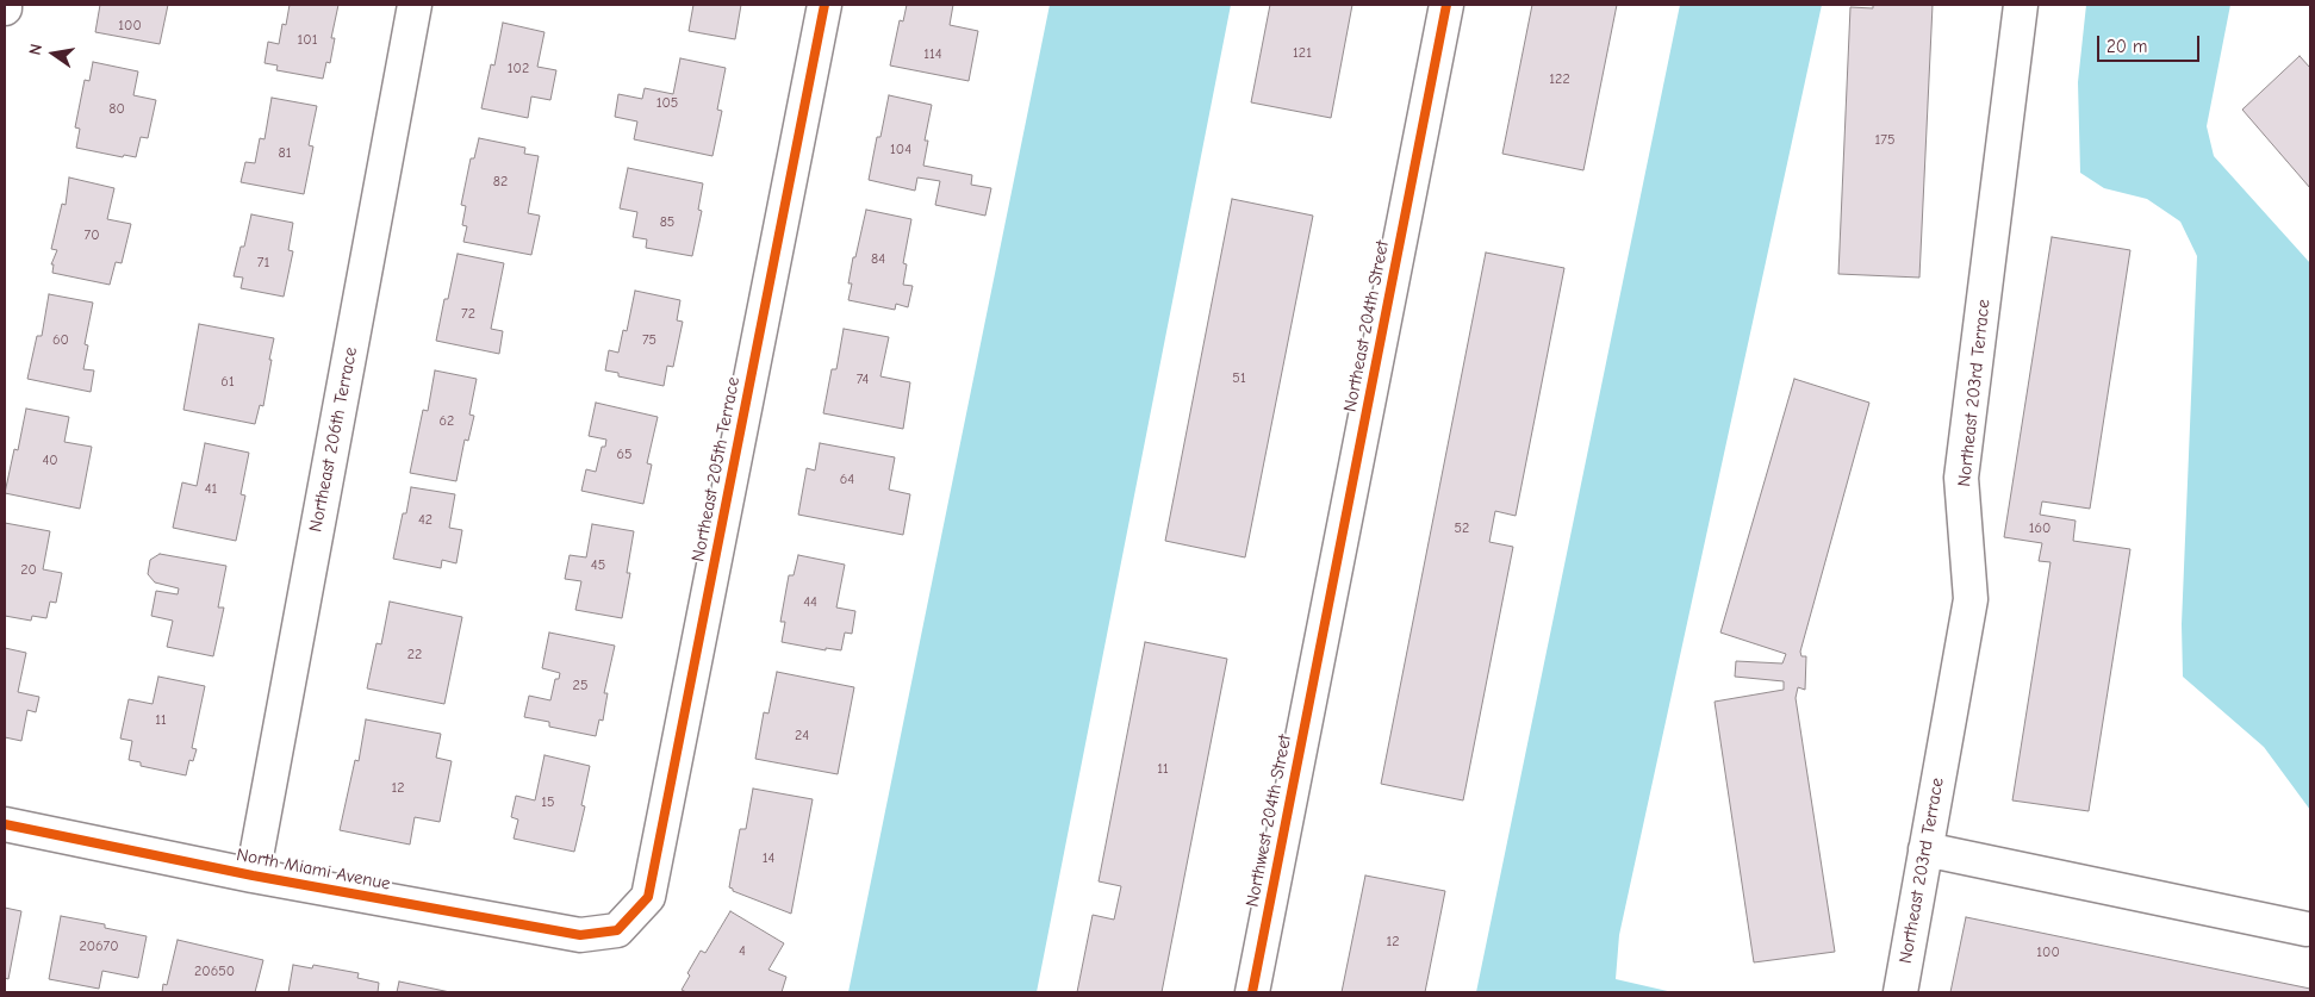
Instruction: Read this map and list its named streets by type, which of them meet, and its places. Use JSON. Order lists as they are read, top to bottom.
{
  "streets": {
    "street": [
      "Northeast 204th Street",
      "Northeast 203rd Terrace",
      "Northeast 206th Terrace",
      "Northeast 205th Terrace",
      "Northwest 204th Street",
      "North Miami Avenue"
    ]
  },
  "crossings": [
    ["Northeast 204th Street", "Northwest 204th Street"],
    ["Northeast 206th Terrace", "North Miami Avenue"],
    ["Northeast 205th Terrace", "North Miami Avenue"]
  ],
  "house_numbers": [
    "100",
    "101",
    "121",
    "114",
    "102",
    "122",
    "105",
    "80",
    "175",
    "104",
    "81",
    "82",
    "85",
    "70",
    "84",
    "71",
    "72",
    "60",
    "75",
    "51",
    "74",
    "61",
    "62",
    "65",
    "40",
    "64",
    "41",
    "42",
    "52",
    "160",
    "45",
    "20",
    "44",
    "22",
    "25",
    "11",
    "24",
    "11",
    "12",
    "15",
    "14",
    "12",
    "20670",
    "4",
    "100",
    "20650"
  ],
  "scale_bar": "20 m",
  "north": "left"
}
